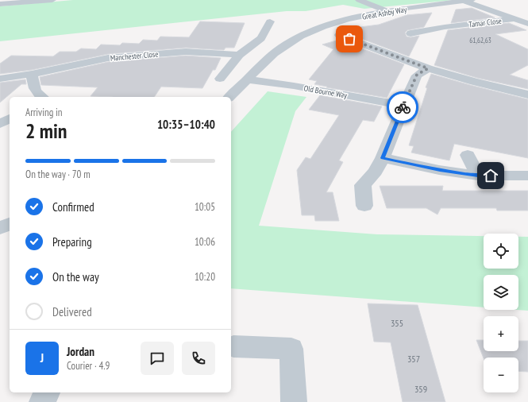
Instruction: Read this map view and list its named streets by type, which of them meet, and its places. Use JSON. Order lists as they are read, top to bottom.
{
  "streets": {
    "street": [
      "Great Ashby Way",
      "Tamar Close",
      "Manchester Close",
      "Old Bourne Way"
    ]
  },
  "crossings": [
    ["Great Ashby Way", "Tamar Close"],
    ["Great Ashby Way", "Old Bourne Way"]
  ],
  "house_numbers": [
    "61,62,63",
    "355",
    "357",
    "359"
  ],
  "page": {
    "heading": ["2 min", "Arriving in", "10:35–10:40"],
    "panel": ["Jordan", "Courier · 4.9"],
    "bar": "On the way · 70 m",
    "list": [
      ["Confirmed", "10:05"],
      ["Preparing", "10:06"],
      ["On the way", "10:20"],
      "Delivered"
    ],
    "map_buttons": ["+", "−"],
    "round": "J"
  }
}
